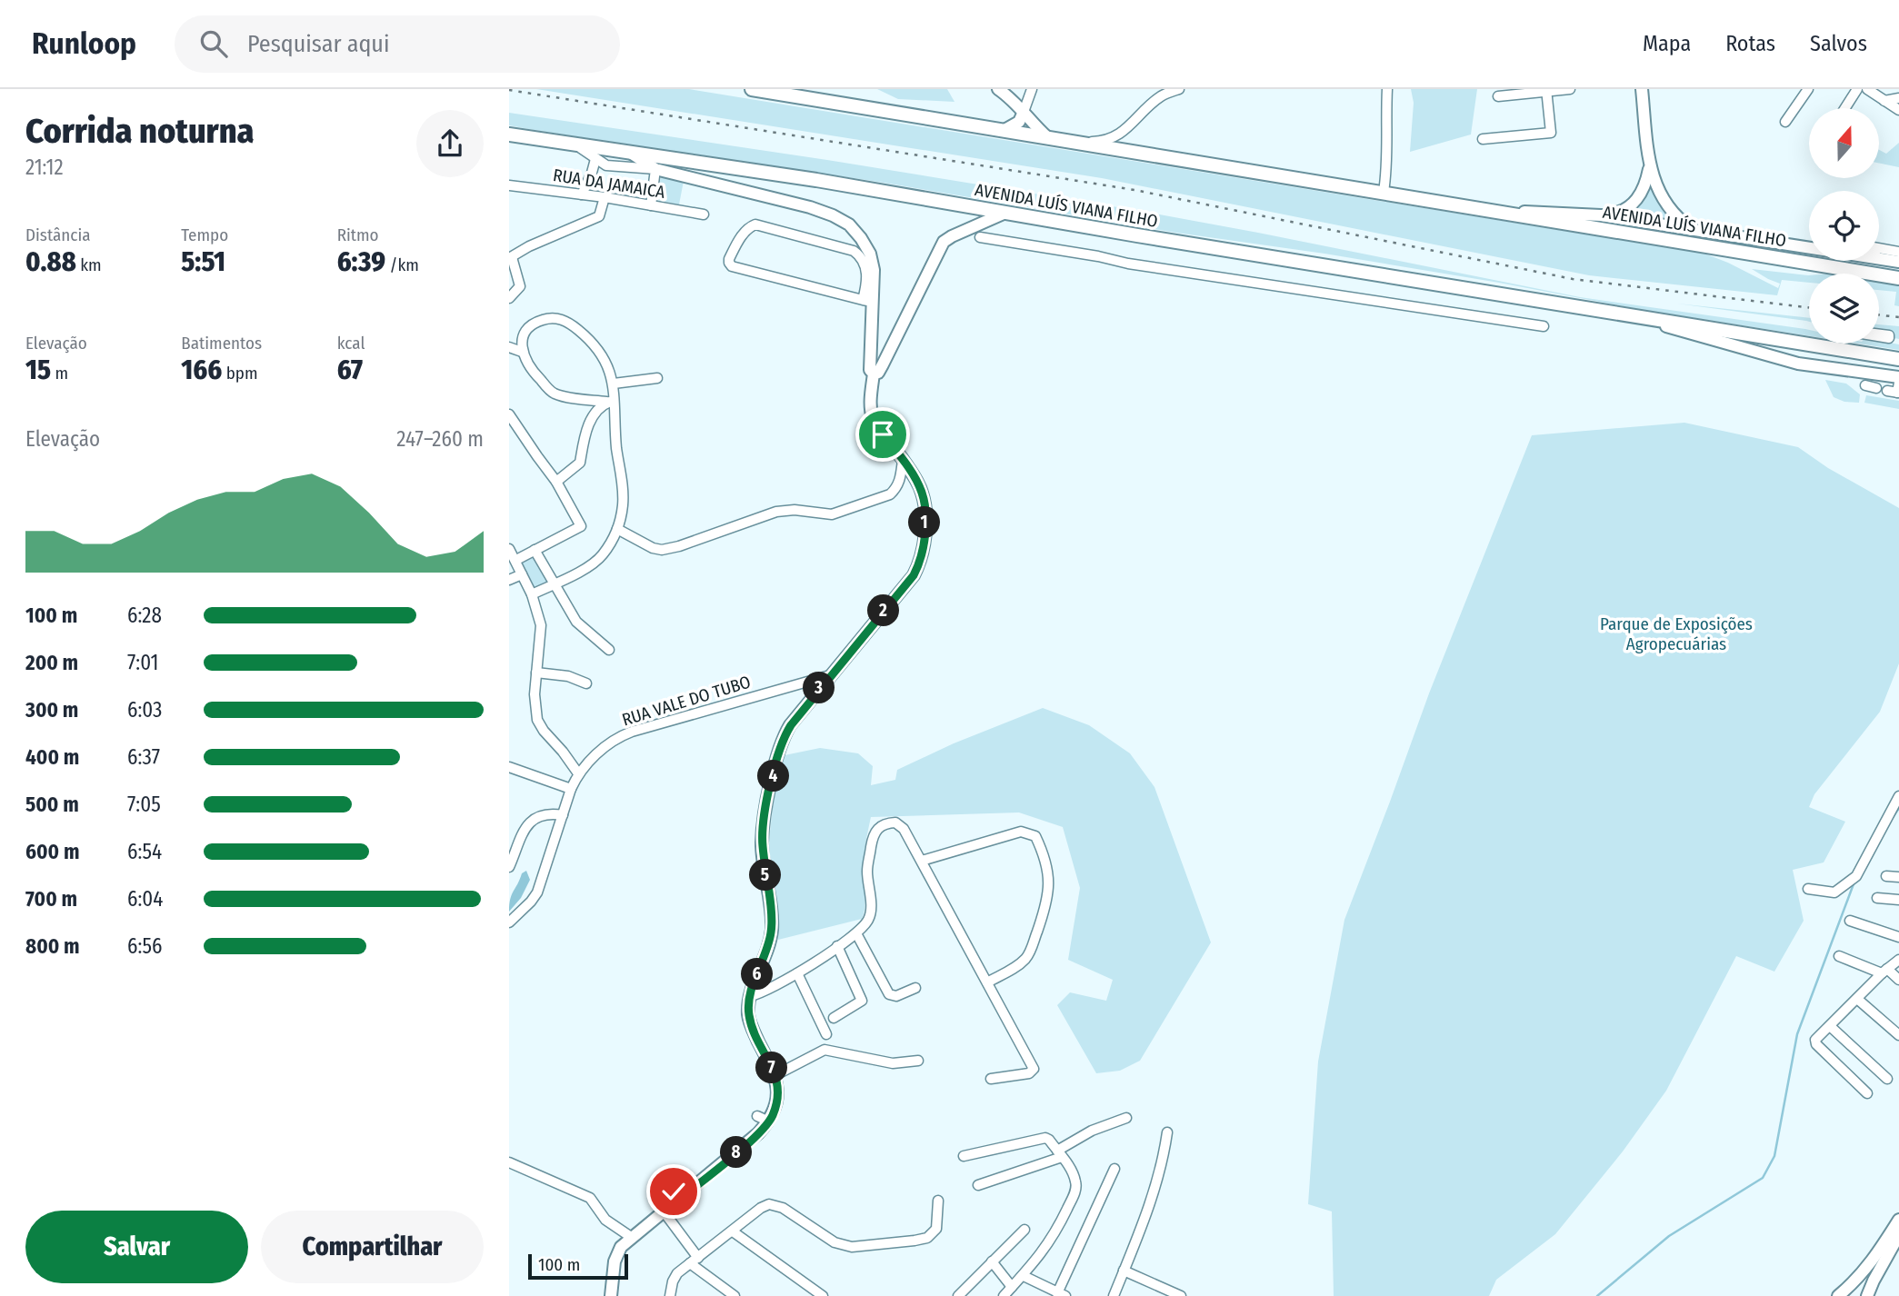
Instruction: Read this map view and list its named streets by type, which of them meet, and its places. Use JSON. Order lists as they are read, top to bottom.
{
  "streets": {
    "highway": ["AVENIDA LUÍS VIANA FILHO"],
    "street": ["RUA DA JAMAICA", "RUA VALE DO TUBO"]
  },
  "parks": ["Parque de Exposições Agropecuárias"],
  "scale_bar": "100 m",
  "north": "top",
  "page": {
    "header": "Runloop",
    "search": "Pesquisar aqui",
    "nav": ["Mapa", "Rotas", "Salvos"],
    "heading": ["Corrida noturna", "21:12"],
    "stats": [
      ["Distância", "0.88 km"],
      ["Tempo", "5:51"],
      ["Ritmo", "6:39 /km"],
      ["Elevação", "15 m"],
      ["Batimentos", "166 bpm"],
      ["kcal", "67"]
    ],
    "chart": ["Elevação", "247–260 m"],
    "pins": [
      "1",
      "2",
      "3",
      "4",
      "5",
      "6",
      "7",
      "8"
    ],
    "list": [
      {
        "name": "100 m",
        "note": "6:28"
      },
      {
        "name": "200 m",
        "note": "7:01"
      },
      {
        "name": "300 m",
        "note": "6:03"
      },
      {
        "name": "400 m",
        "note": "6:37"
      },
      {
        "name": "500 m",
        "note": "7:05"
      },
      {
        "name": "600 m",
        "note": "6:54"
      },
      {
        "name": "700 m",
        "note": "6:04"
      },
      {
        "name": "800 m",
        "note": "6:56"
      }
    ],
    "buttons": ["Salvar", "Compartilhar"],
    "scale": "100 m"
  }
}
